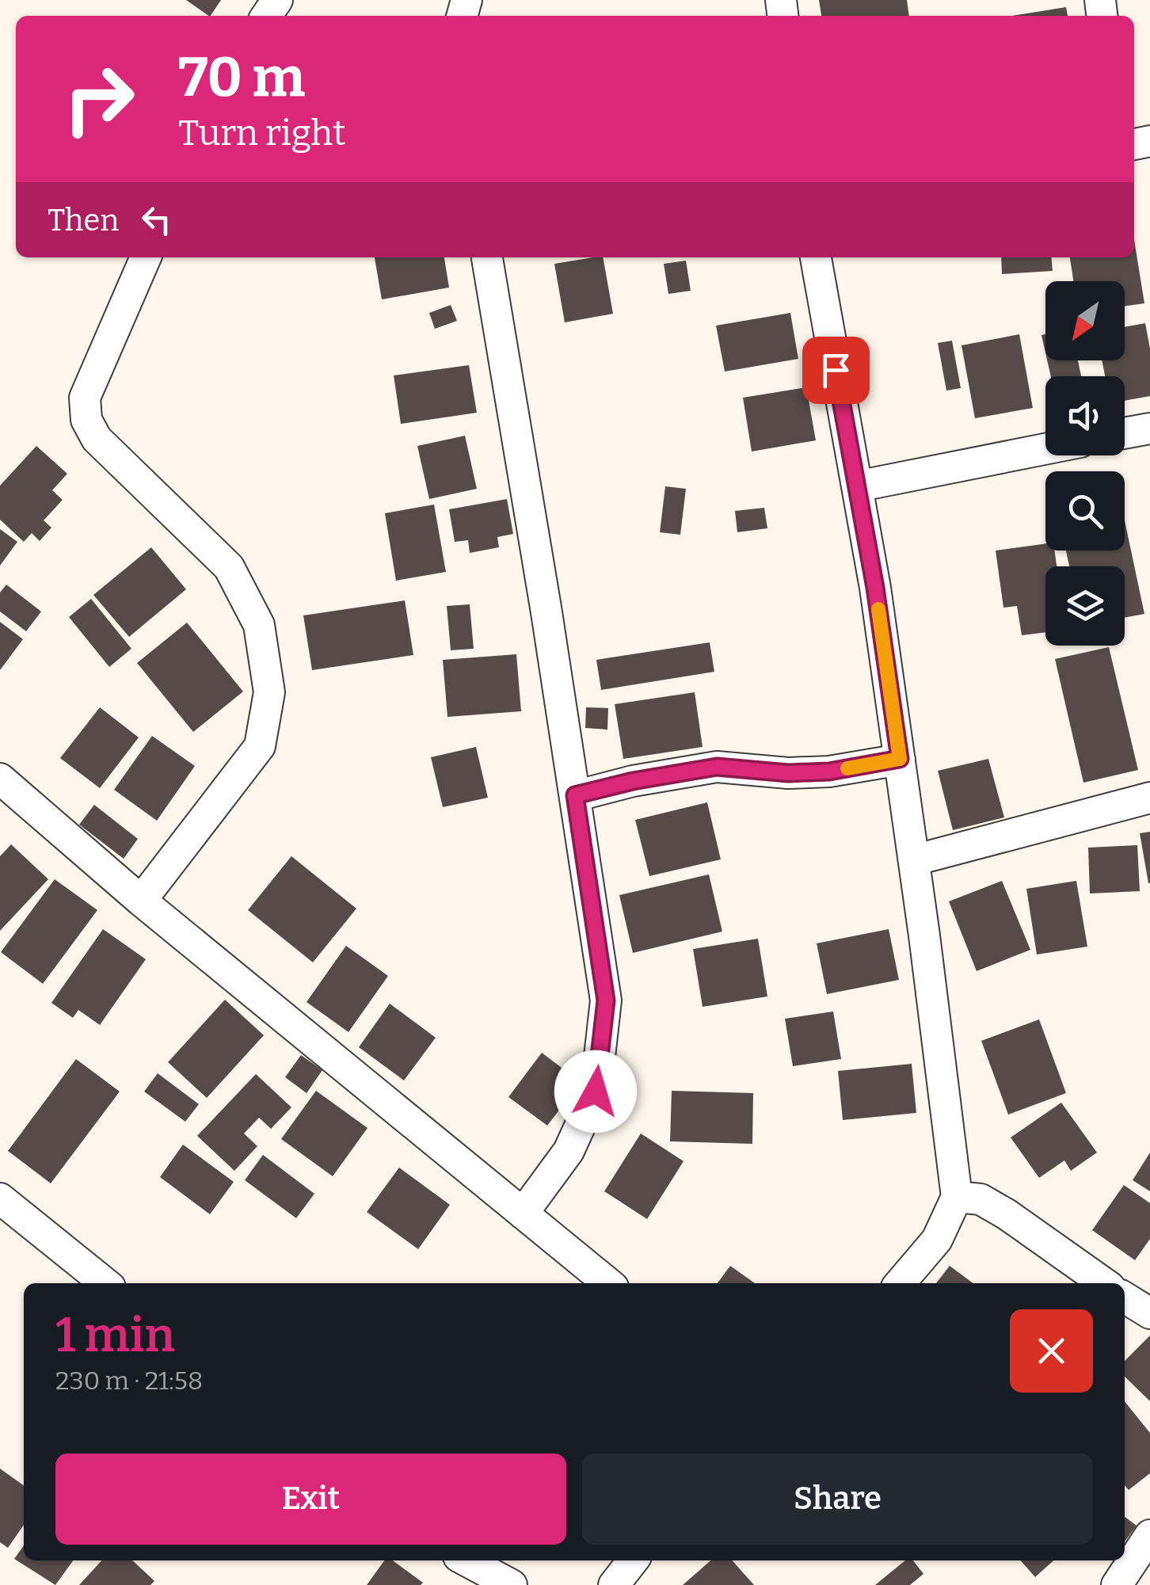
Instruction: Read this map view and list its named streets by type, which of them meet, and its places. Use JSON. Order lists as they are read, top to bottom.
{
  "north": "bottom left",
  "page": {
    "turn": ["70 m", "Turn right"],
    "then": "Then",
    "heading": ["1 min", "230 m · 21:58"],
    "buttons": ["Exit", "Share"]
  }
}
